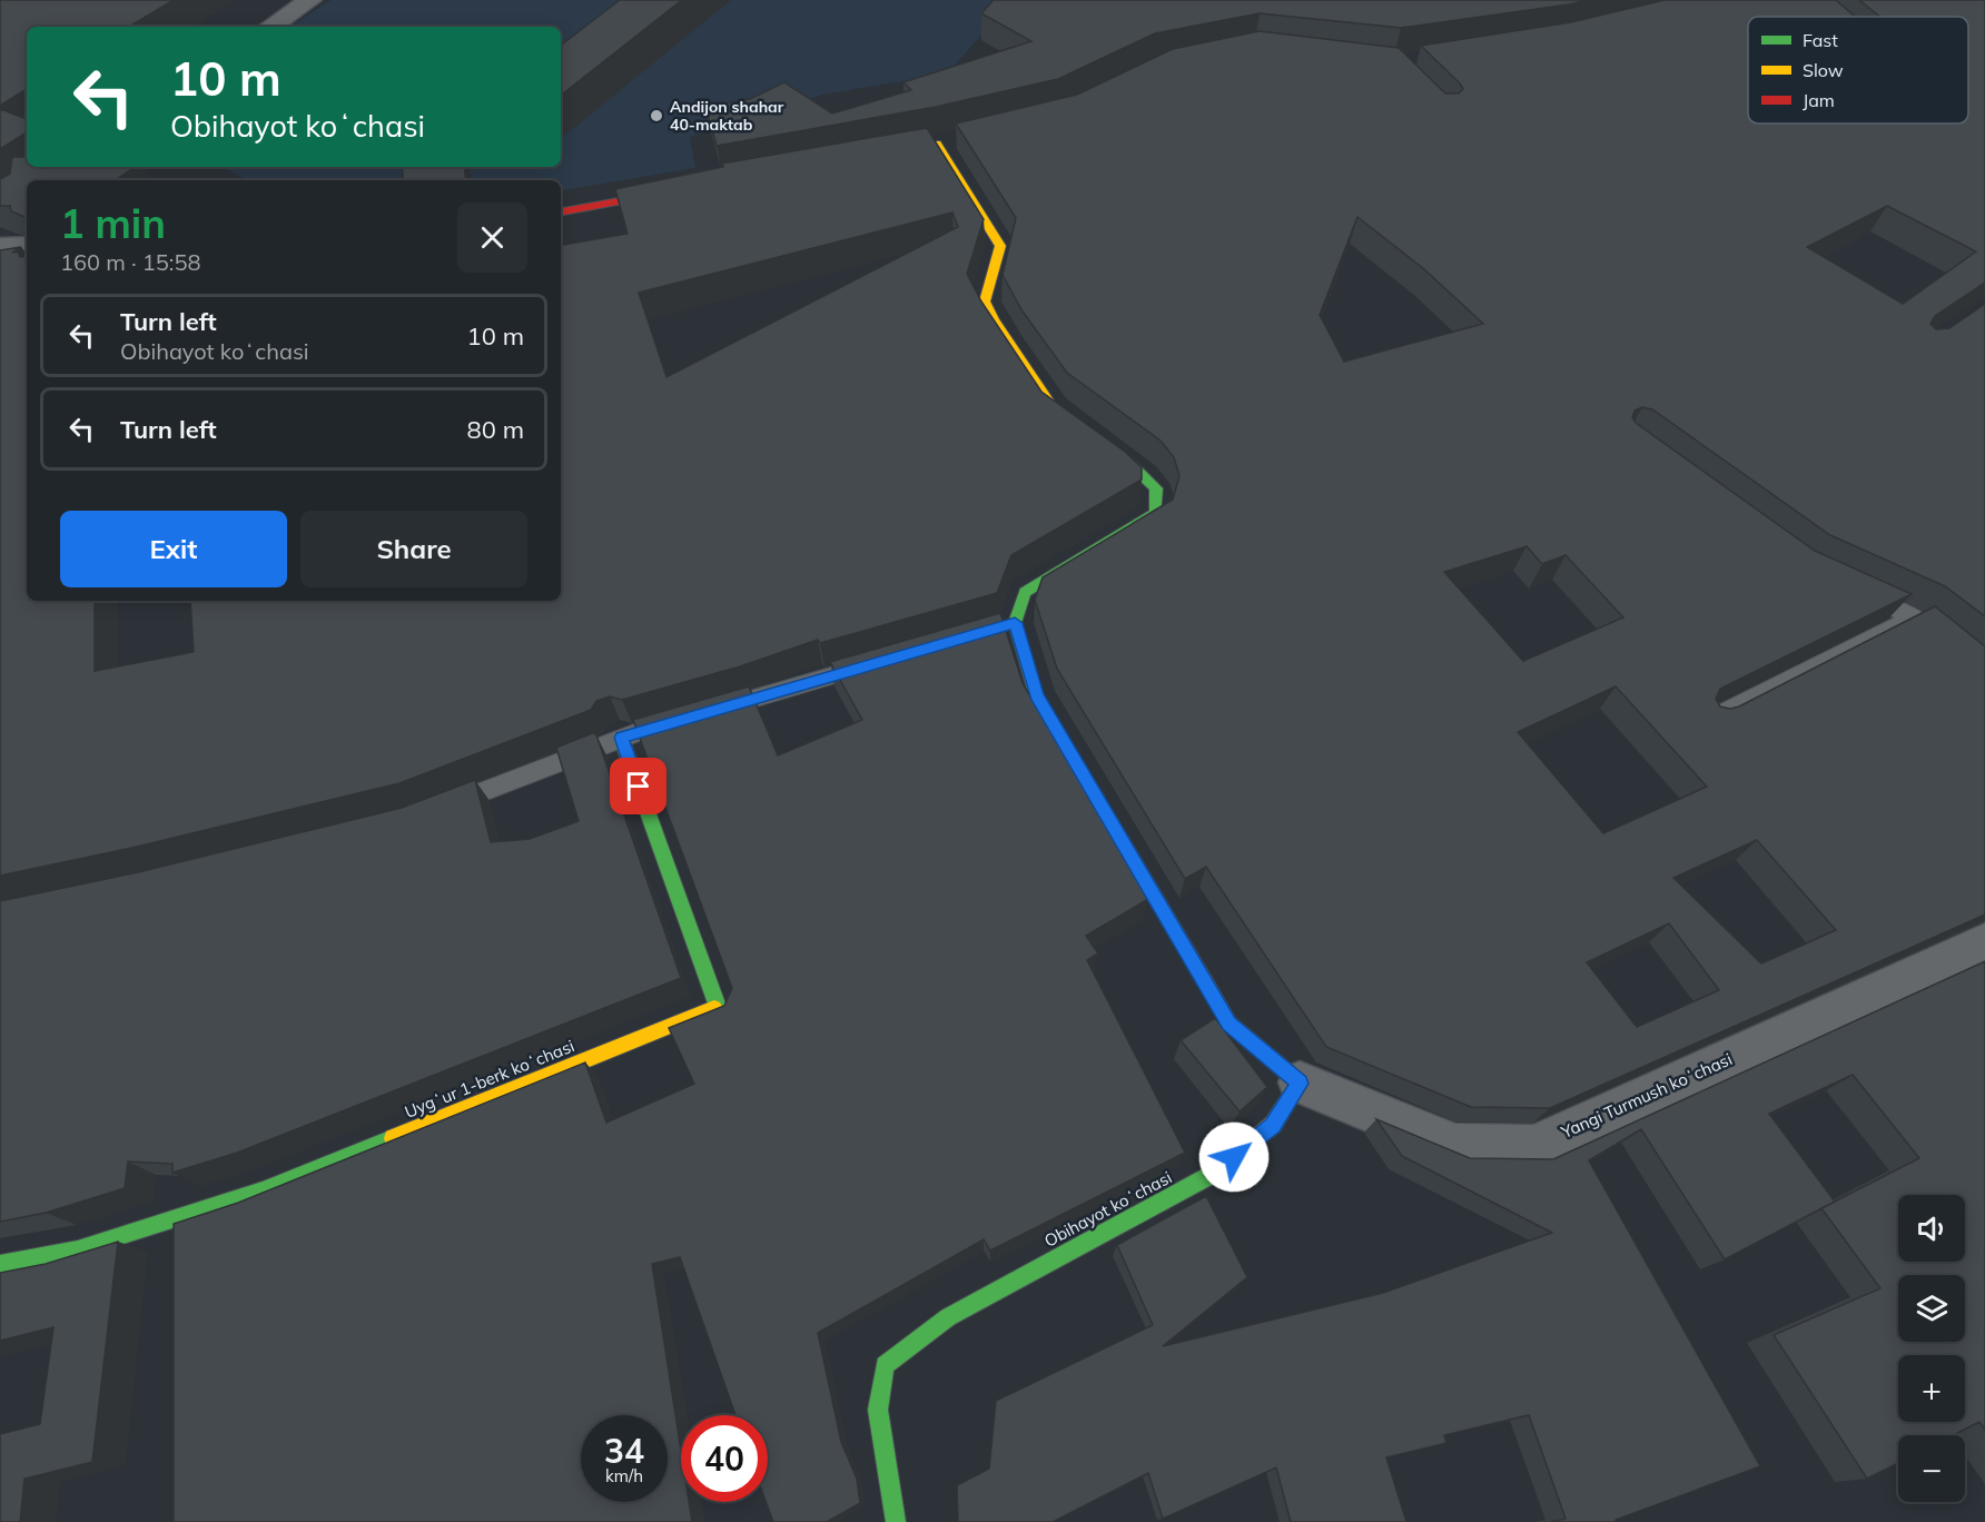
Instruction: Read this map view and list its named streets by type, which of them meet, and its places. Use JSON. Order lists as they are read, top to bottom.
{
  "streets": {
    "street": ["Uygʻur 1-berk koʻchasi", "Yangi Turmush koʻchasi", "Obihayot koʻchasi"]
  },
  "crossings": [
    ["Yangi Turmush koʻchasi", "Obihayot koʻchasi"]
  ],
  "places": ["Andijon shahar 40-maktab"],
  "legend": ["Fast", "Slow", "Jam"],
  "page": {
    "turn": ["10 m", "Obihayot koʻchasi"],
    "heading": ["1 min", "160 m · 15:58"],
    "list": [
      {
        "name": "Turn left",
        "note": "Obihayot koʻchasi",
        "value": "10 m"
      },
      {
        "name": "Turn left",
        "value": "80 m"
      }
    ],
    "buttons": ["Exit", "Share"],
    "map_buttons": ["+", "−"],
    "speed": "34 km/h",
    "limit": "40"
  }
}
